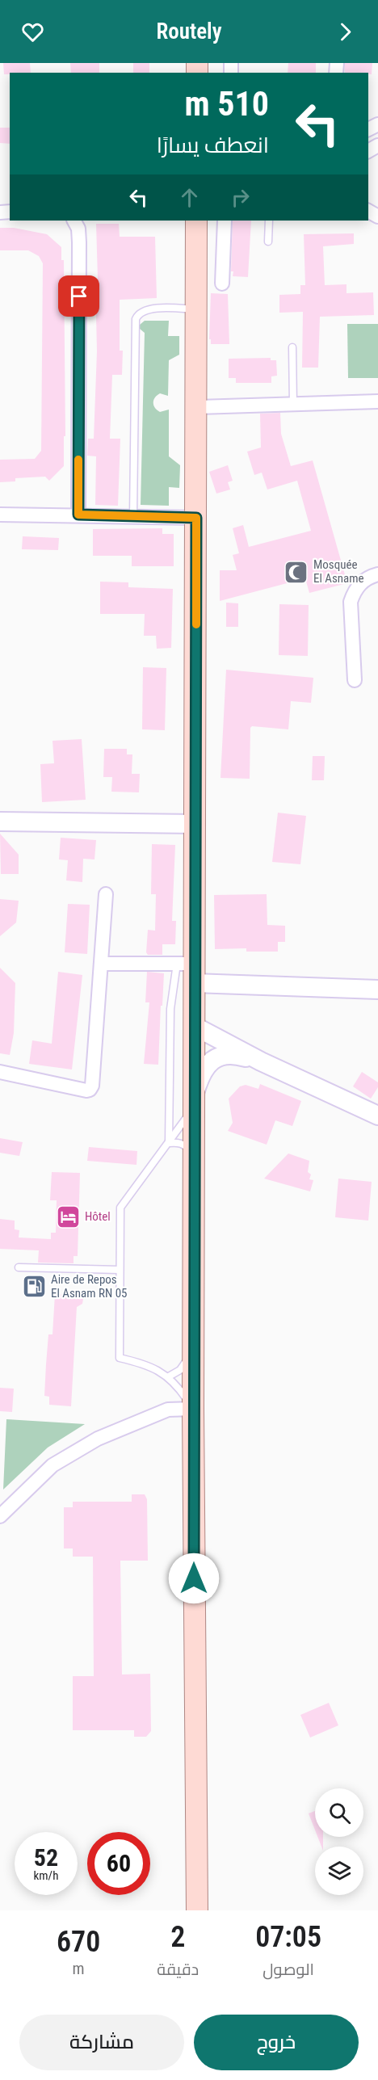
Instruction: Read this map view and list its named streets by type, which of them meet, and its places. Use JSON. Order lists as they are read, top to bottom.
{
  "places": {
    "mosque": ["Mosquée El Asname"],
    "hotel": ["Hôtel"],
    "fuel station": ["Aire de Repos El Asnam RN 05"]
  },
  "page": {
    "header": "Routely",
    "turn": ["510 m", "انعطف يسارًا"],
    "speed": "52 km/h",
    "limit": "60",
    "eta": [
      "07:05",
      "الوصول",
      "2",
      "دقيقة",
      "670",
      "m"
    ],
    "buttons": ["خروج", "مشاركة"]
  }
}
